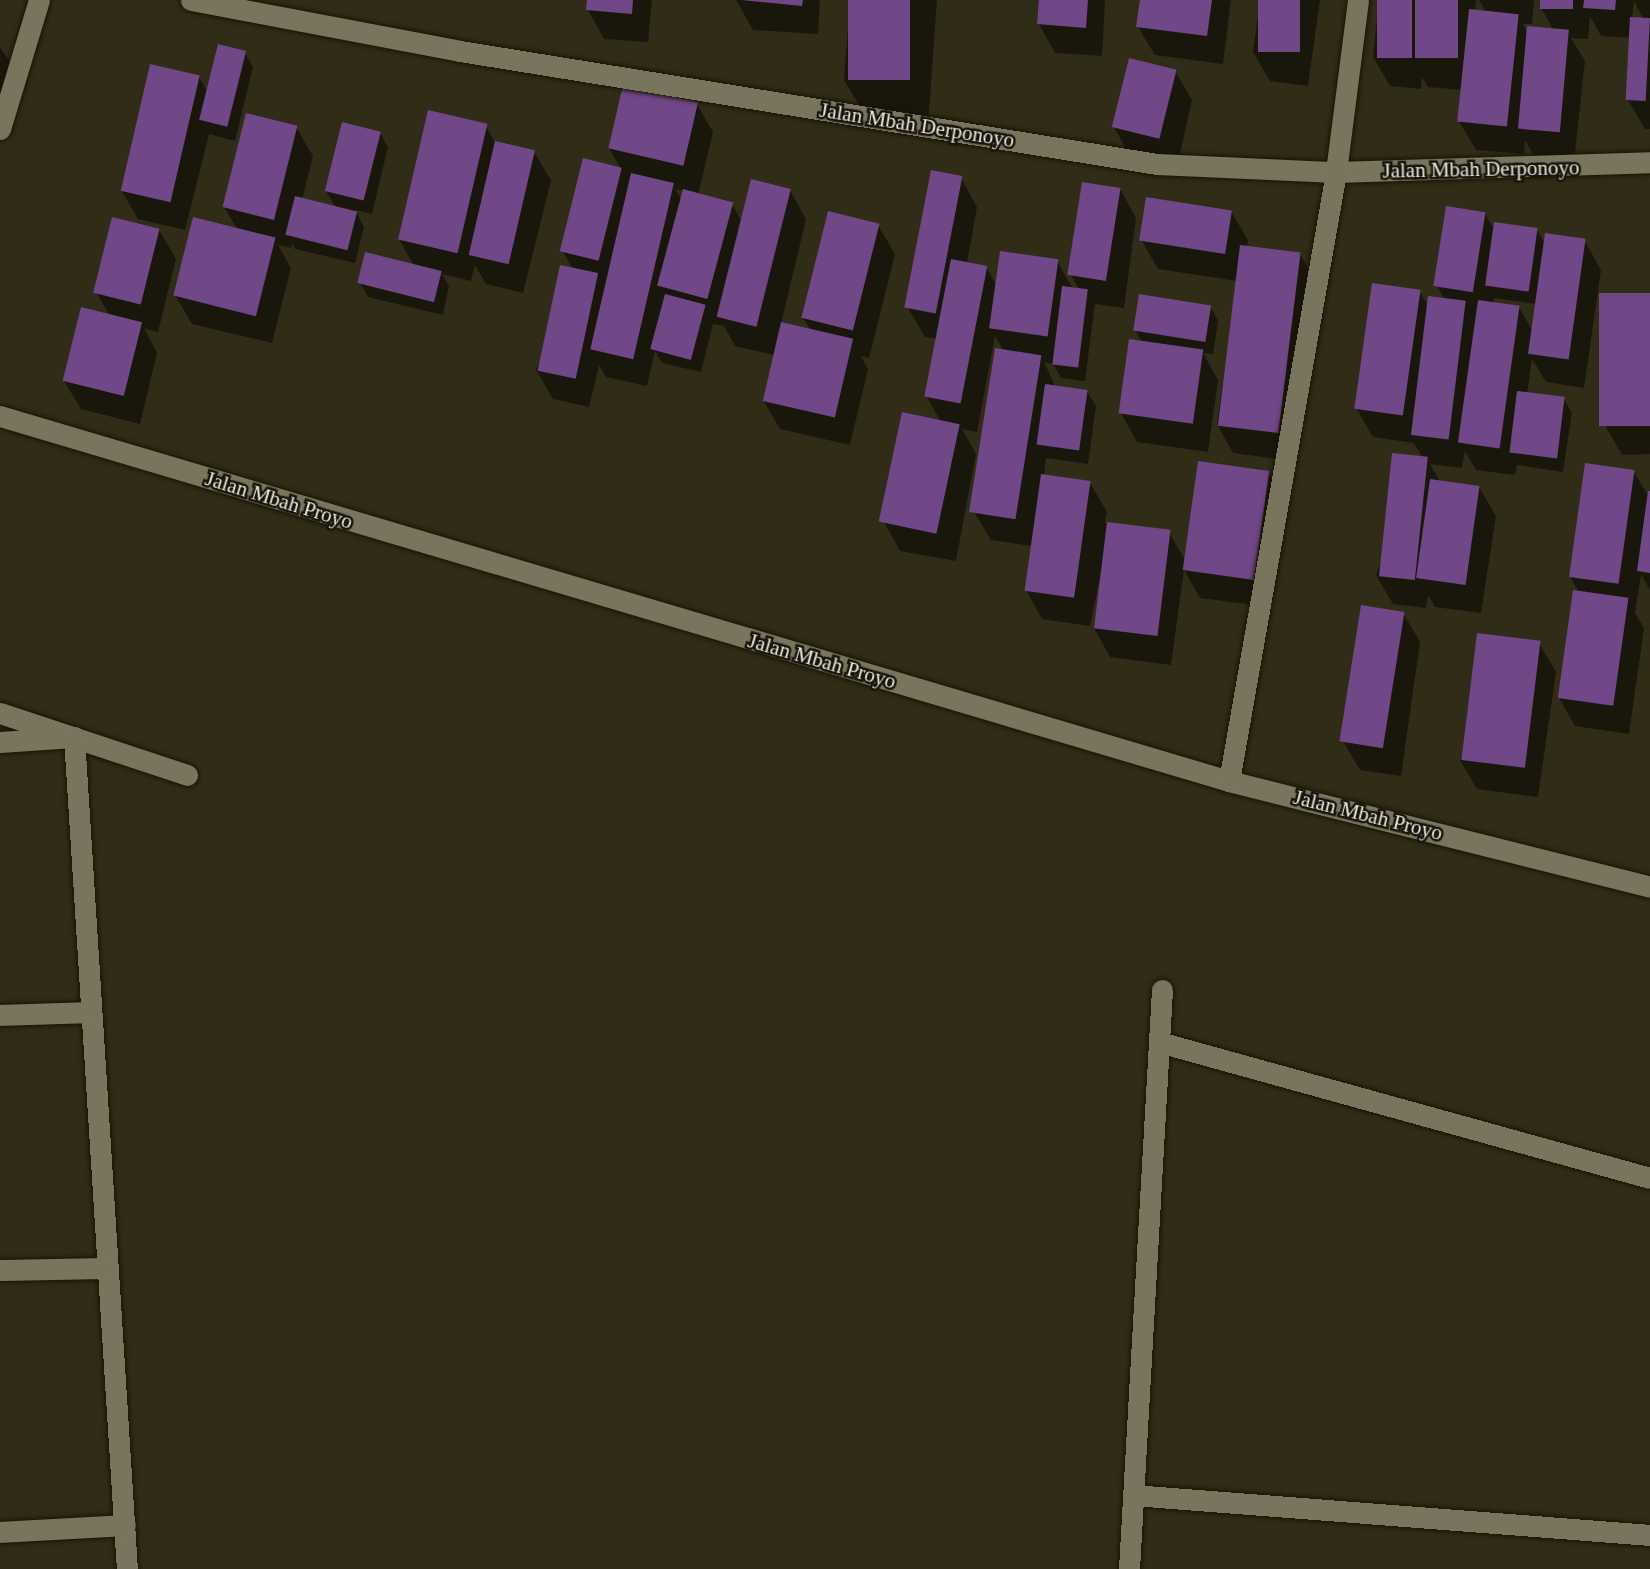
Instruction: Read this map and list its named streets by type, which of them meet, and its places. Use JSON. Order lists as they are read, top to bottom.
{
  "streets": {
    "street": ["Jalan Mbah Derponoyo", "Jalan Mbah Proyo"]
  }
}
